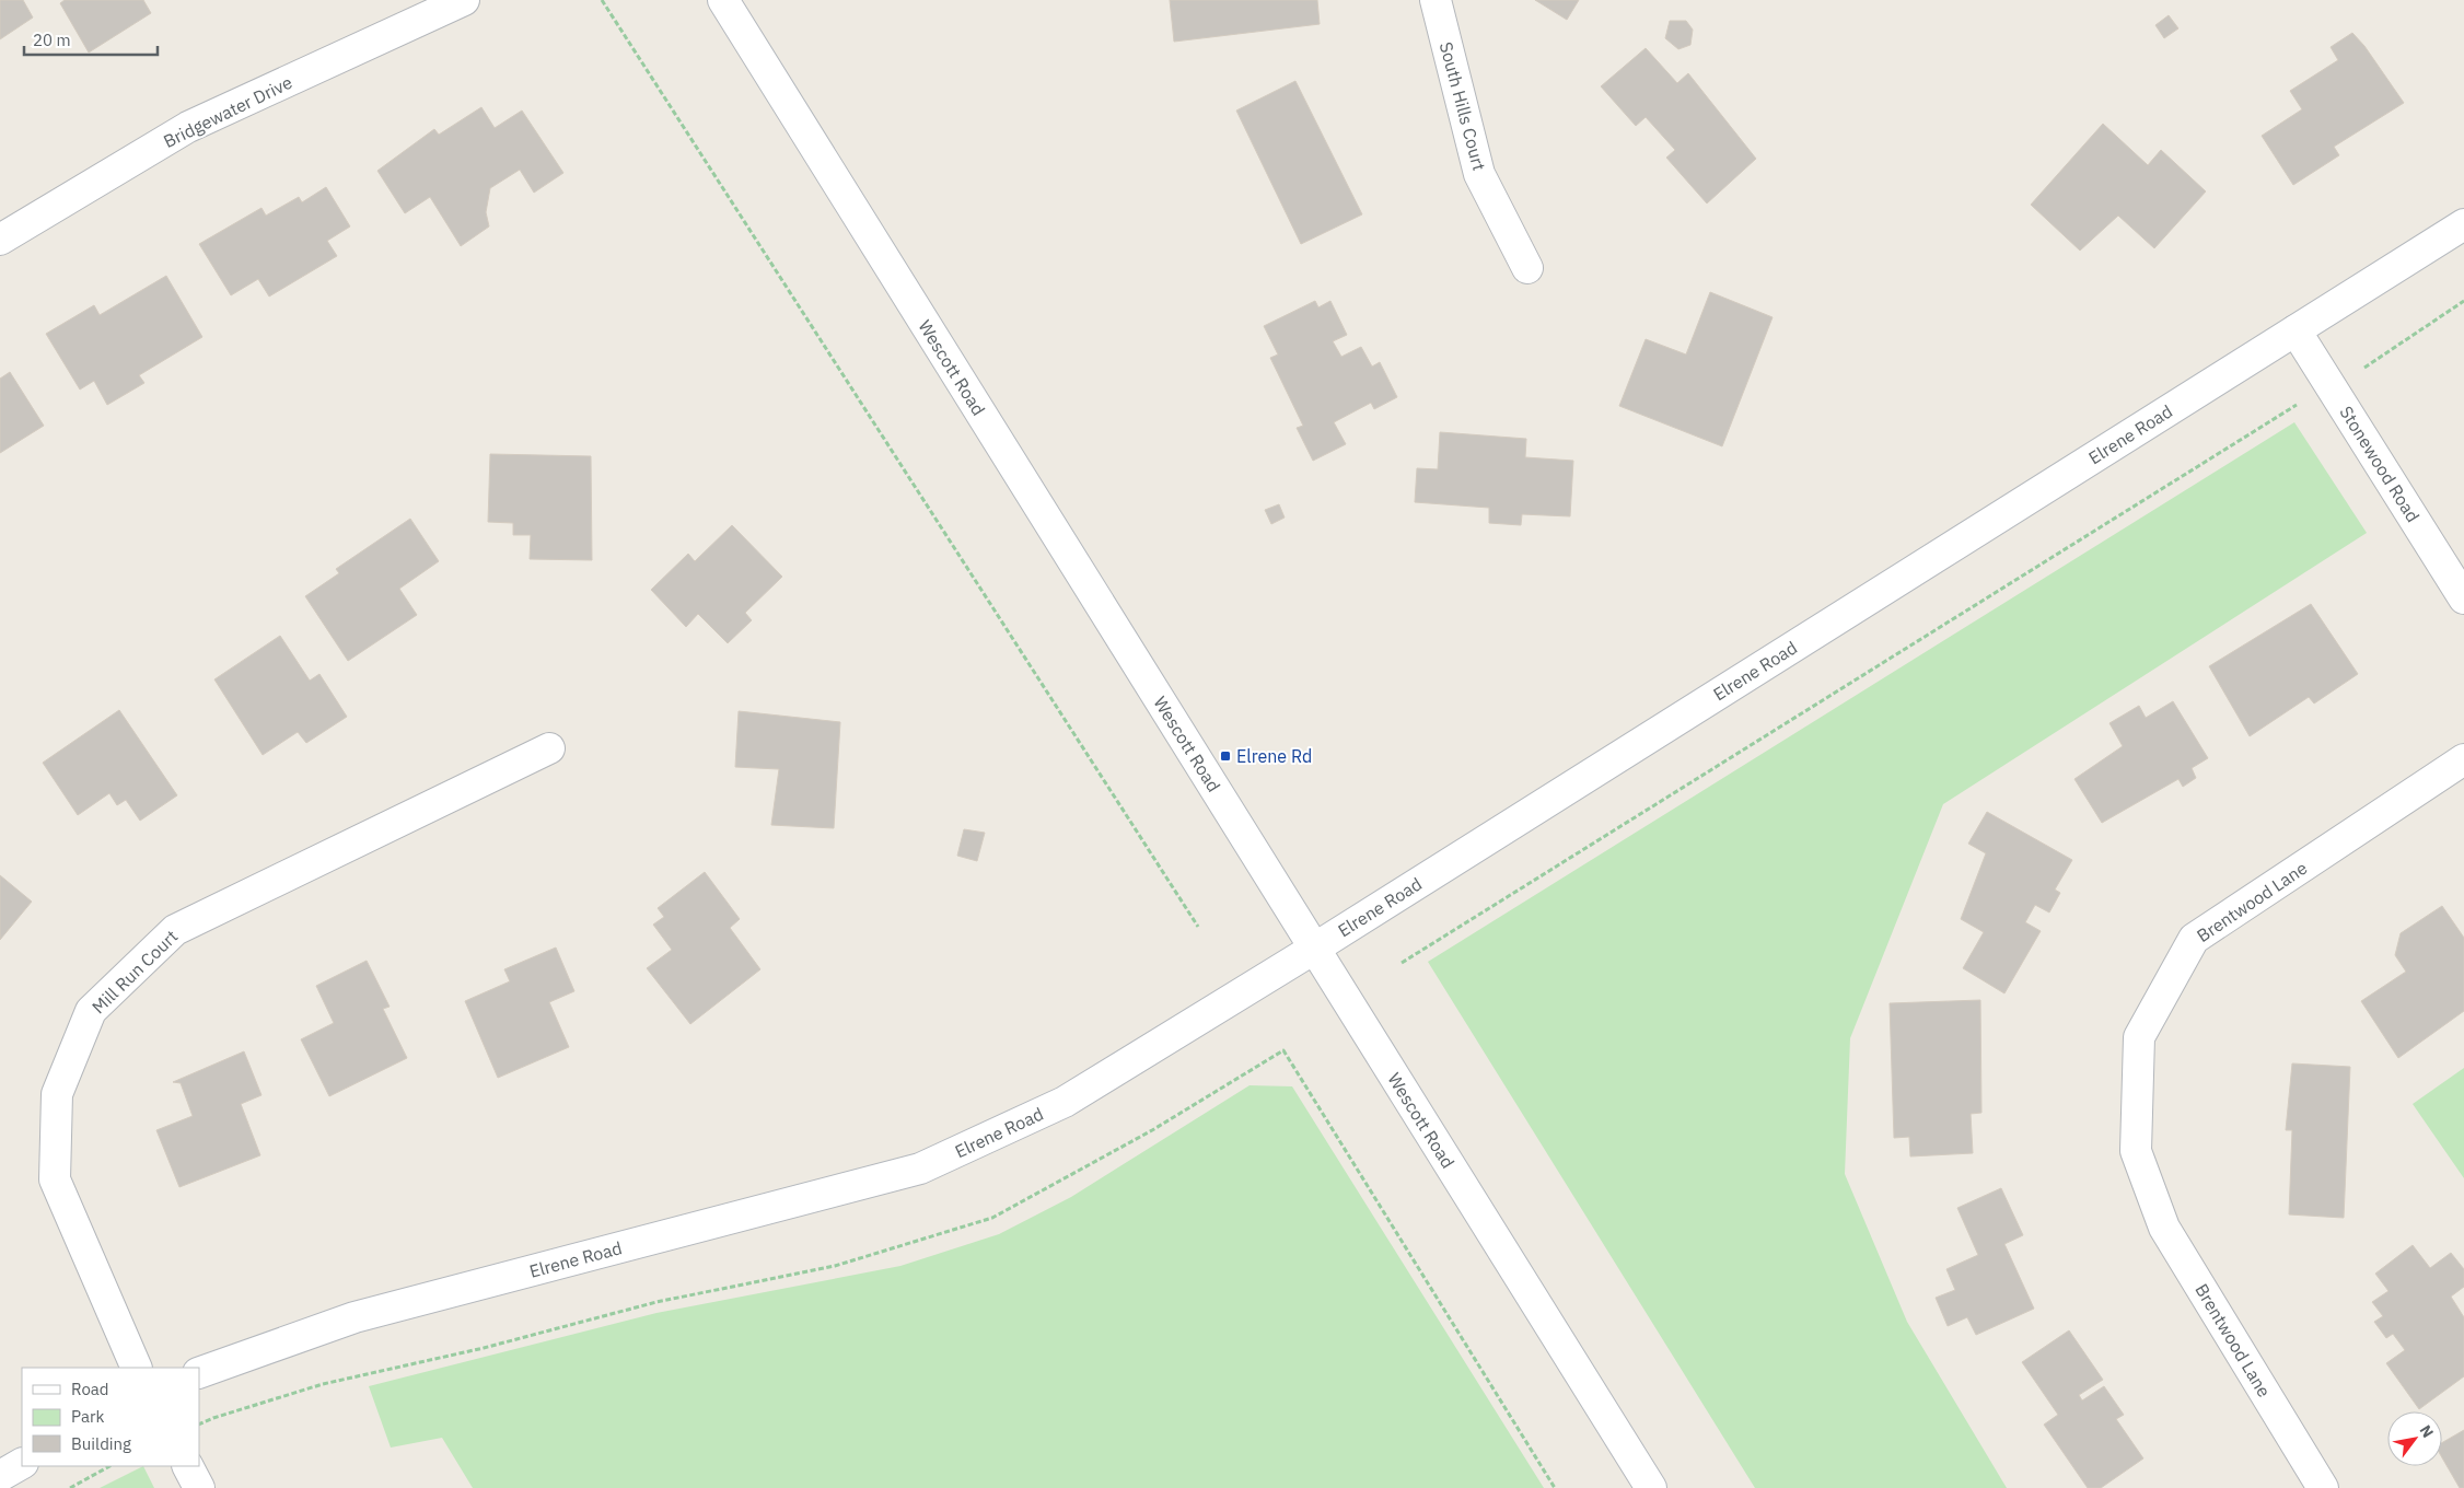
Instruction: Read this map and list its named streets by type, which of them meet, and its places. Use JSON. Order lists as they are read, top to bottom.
{
  "streets": {
    "street": [
      "South Hills Court",
      "Bridgewater Drive",
      "Wescott Road",
      "Elrene Road",
      "Stonewood Road",
      "Brentwood Lane",
      "Mill Run Court"
    ]
  },
  "crossings": [
    ["Wescott Road", "Elrene Road"],
    ["Elrene Road", "Stonewood Road"]
  ],
  "places": {
    "transit": ["Elrene Rd"]
  },
  "legend": ["Road", "Park", "Building"],
  "scale_bar": "20 m",
  "north": "top right"
}
